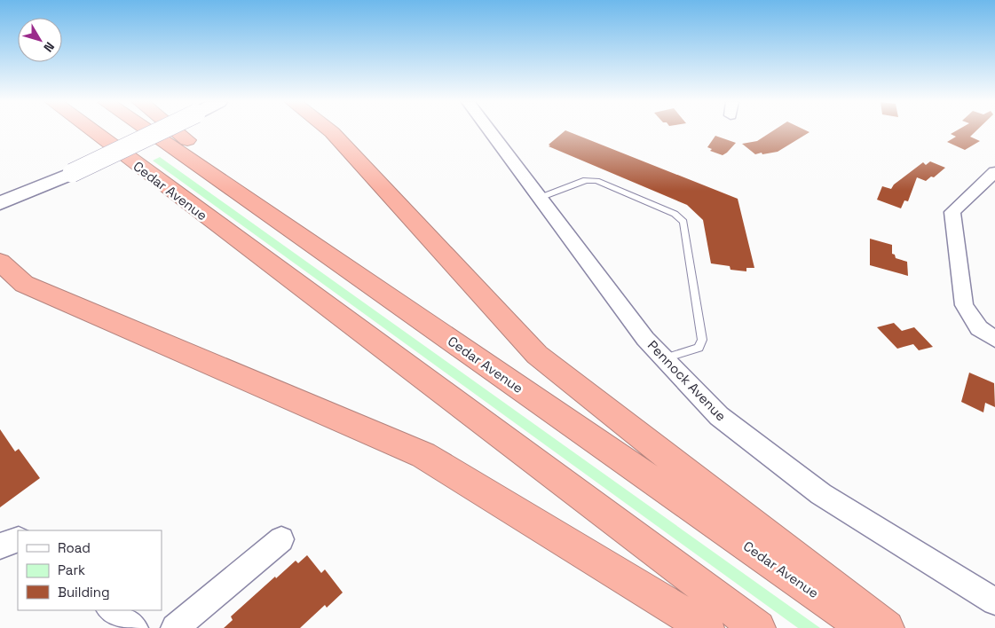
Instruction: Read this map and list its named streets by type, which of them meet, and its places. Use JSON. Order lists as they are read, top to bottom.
{
  "streets": {
    "highway": ["Cedar Avenue"],
    "street": ["Pennock Avenue"]
  },
  "legend": ["Road", "Park", "Building"],
  "north": "bottom right"
}
